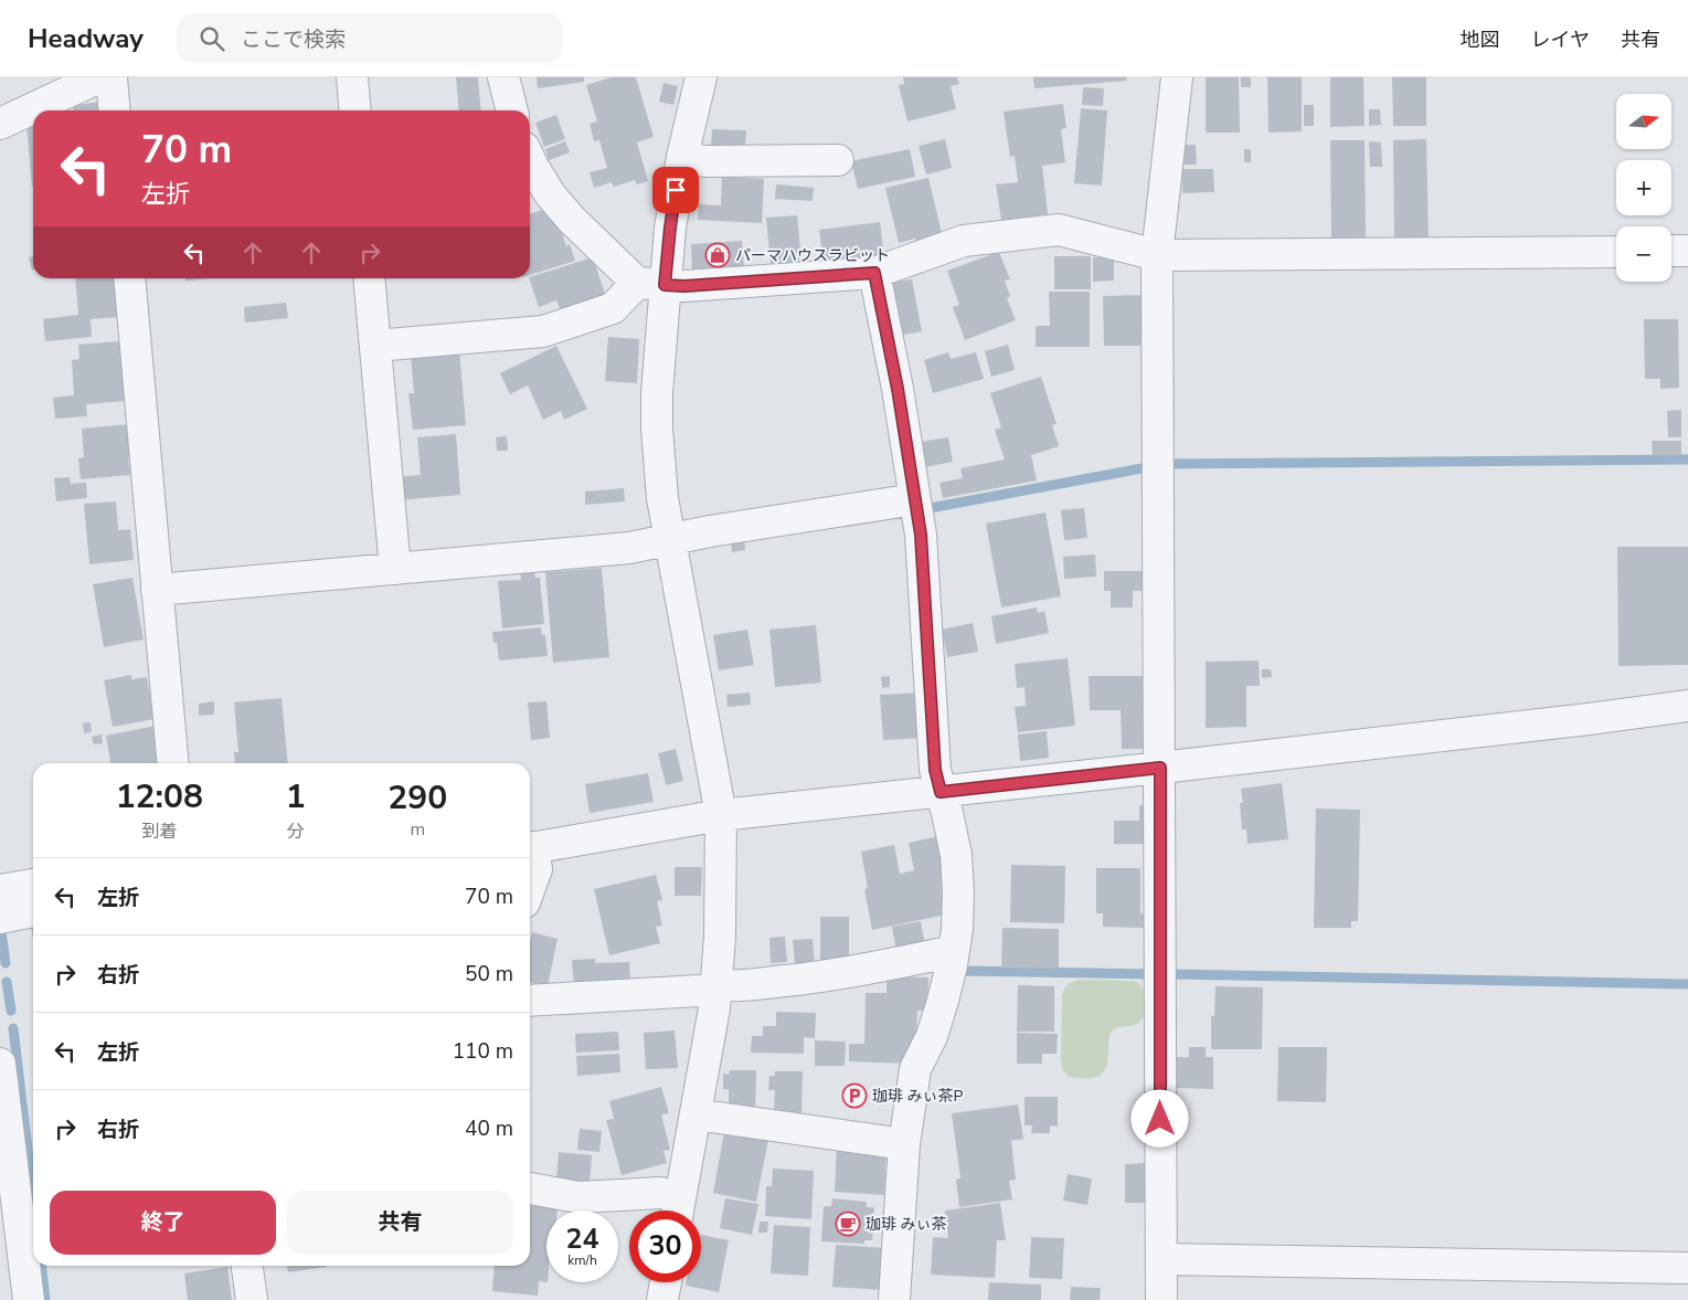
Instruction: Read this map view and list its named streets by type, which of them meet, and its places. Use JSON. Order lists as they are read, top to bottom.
{
  "places": {
    "shop": ["パーマハウスラビット"],
    "parking": ["珈琲 みぃ茶P"],
    "cafe": ["珈琲 みぃ茶"]
  },
  "north": "right",
  "page": {
    "header": "Headway",
    "search": "ここで検索",
    "nav": ["地図", "レイヤ", "共有"],
    "map_buttons": ["+", "−"],
    "turn": ["70 m", "左折"],
    "eta": [
      "12:08",
      "到着",
      "1",
      "分",
      "290",
      "m"
    ],
    "list": [
      {
        "name": "左折",
        "value": "70 m"
      },
      {
        "name": "右折",
        "value": "50 m"
      },
      {
        "name": "左折",
        "value": "110 m"
      },
      {
        "name": "右折",
        "value": "40 m"
      }
    ],
    "buttons": ["終了", "共有"],
    "speed": "24 km/h",
    "limit": "30"
  }
}
